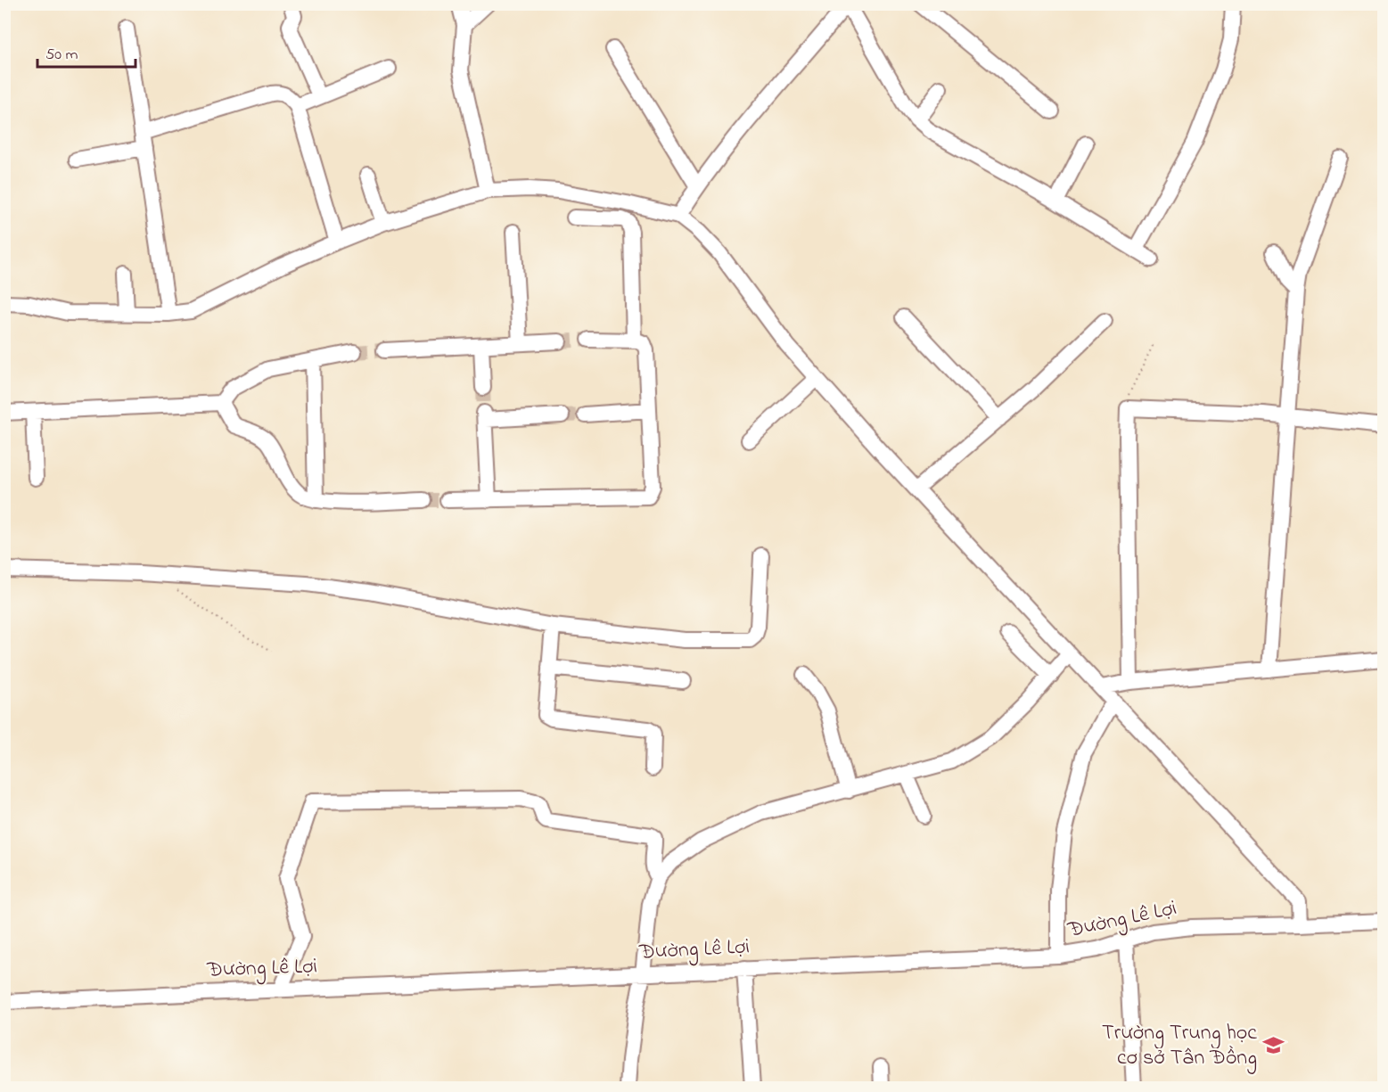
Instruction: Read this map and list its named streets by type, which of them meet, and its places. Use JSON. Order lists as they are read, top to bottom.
{
  "streets": {
    "street": ["Đường Lê Lợi"]
  },
  "places": {
    "school or university": ["Trường Trung học cơ sở Tân Đồng"]
  },
  "scale_bar": "50 m"
}
